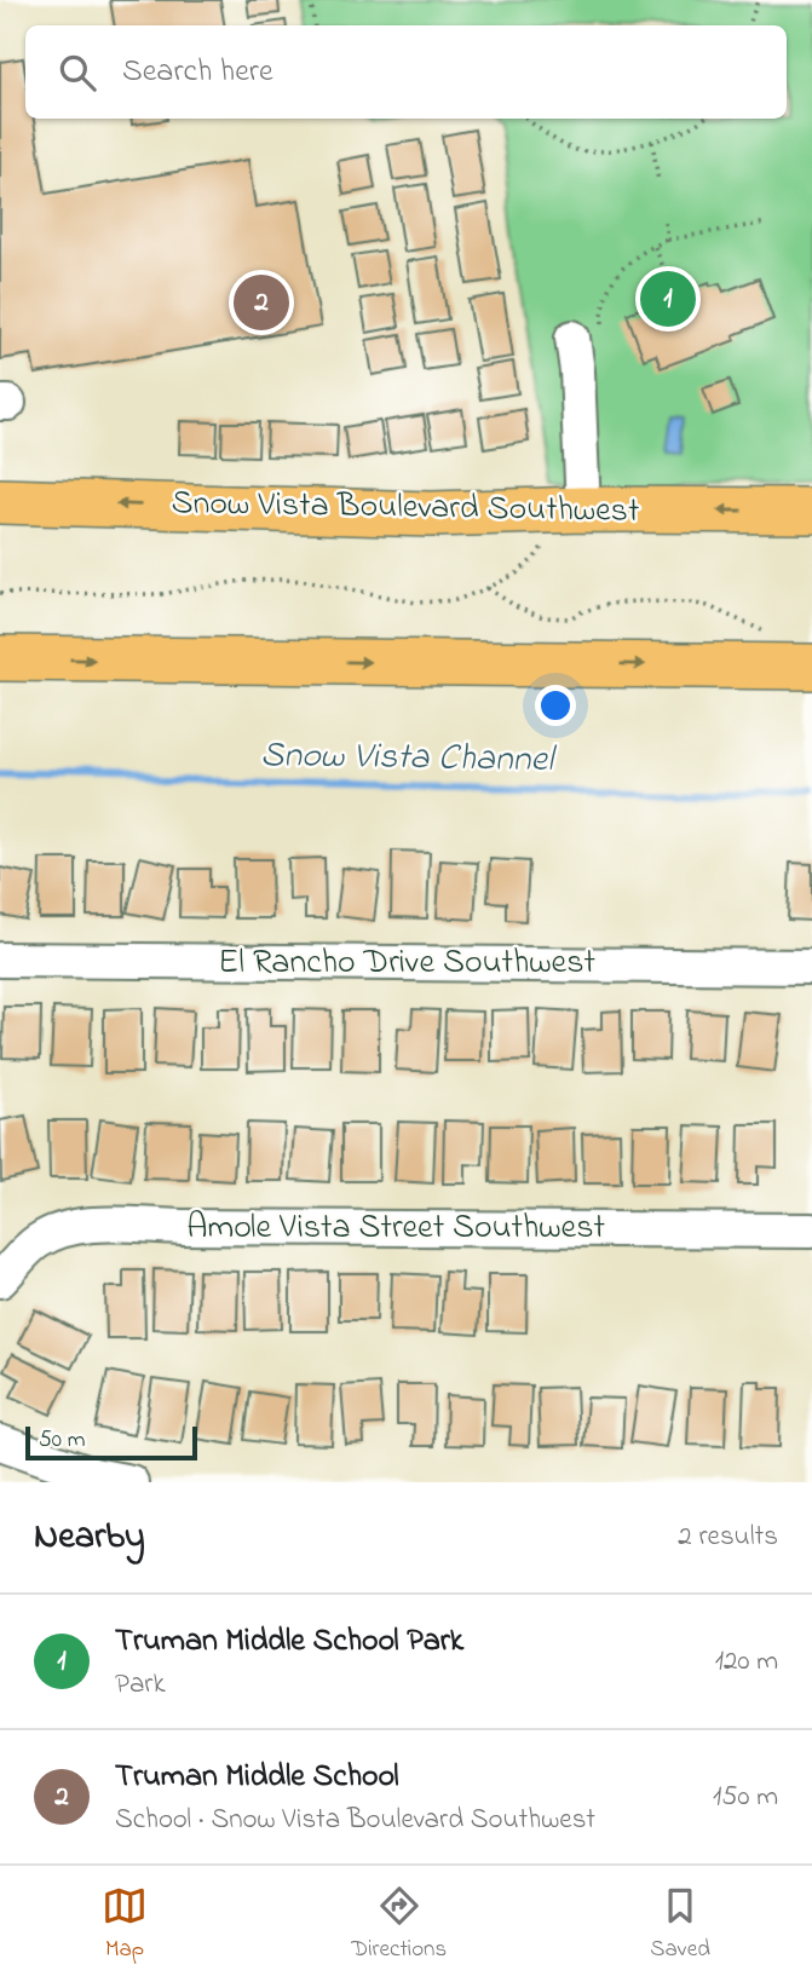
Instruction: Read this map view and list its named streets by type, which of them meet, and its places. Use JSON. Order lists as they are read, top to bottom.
{
  "streets": {
    "main road": ["Snow Vista Boulevard Southwest"],
    "street": ["El Rancho Drive Southwest", "Amole Vista Street Southwest"]
  },
  "water": ["Snow Vista Channel"],
  "scale_bar": "50 m",
  "page": {
    "search": "Search here",
    "pins": ["1", "2"],
    "scale": "50 m",
    "heading": ["Nearby", "2 results"],
    "list": [
      {
        "mark": "1",
        "name": "Truman Middle School Park",
        "note": "Park",
        "value": "120 m"
      },
      {
        "mark": "2",
        "name": "Truman Middle School",
        "note": "School · Snow Vista Boulevard Southwest",
        "value": "150 m"
      }
    ],
    "nav": ["Map", "Directions", "Saved"]
  }
}
